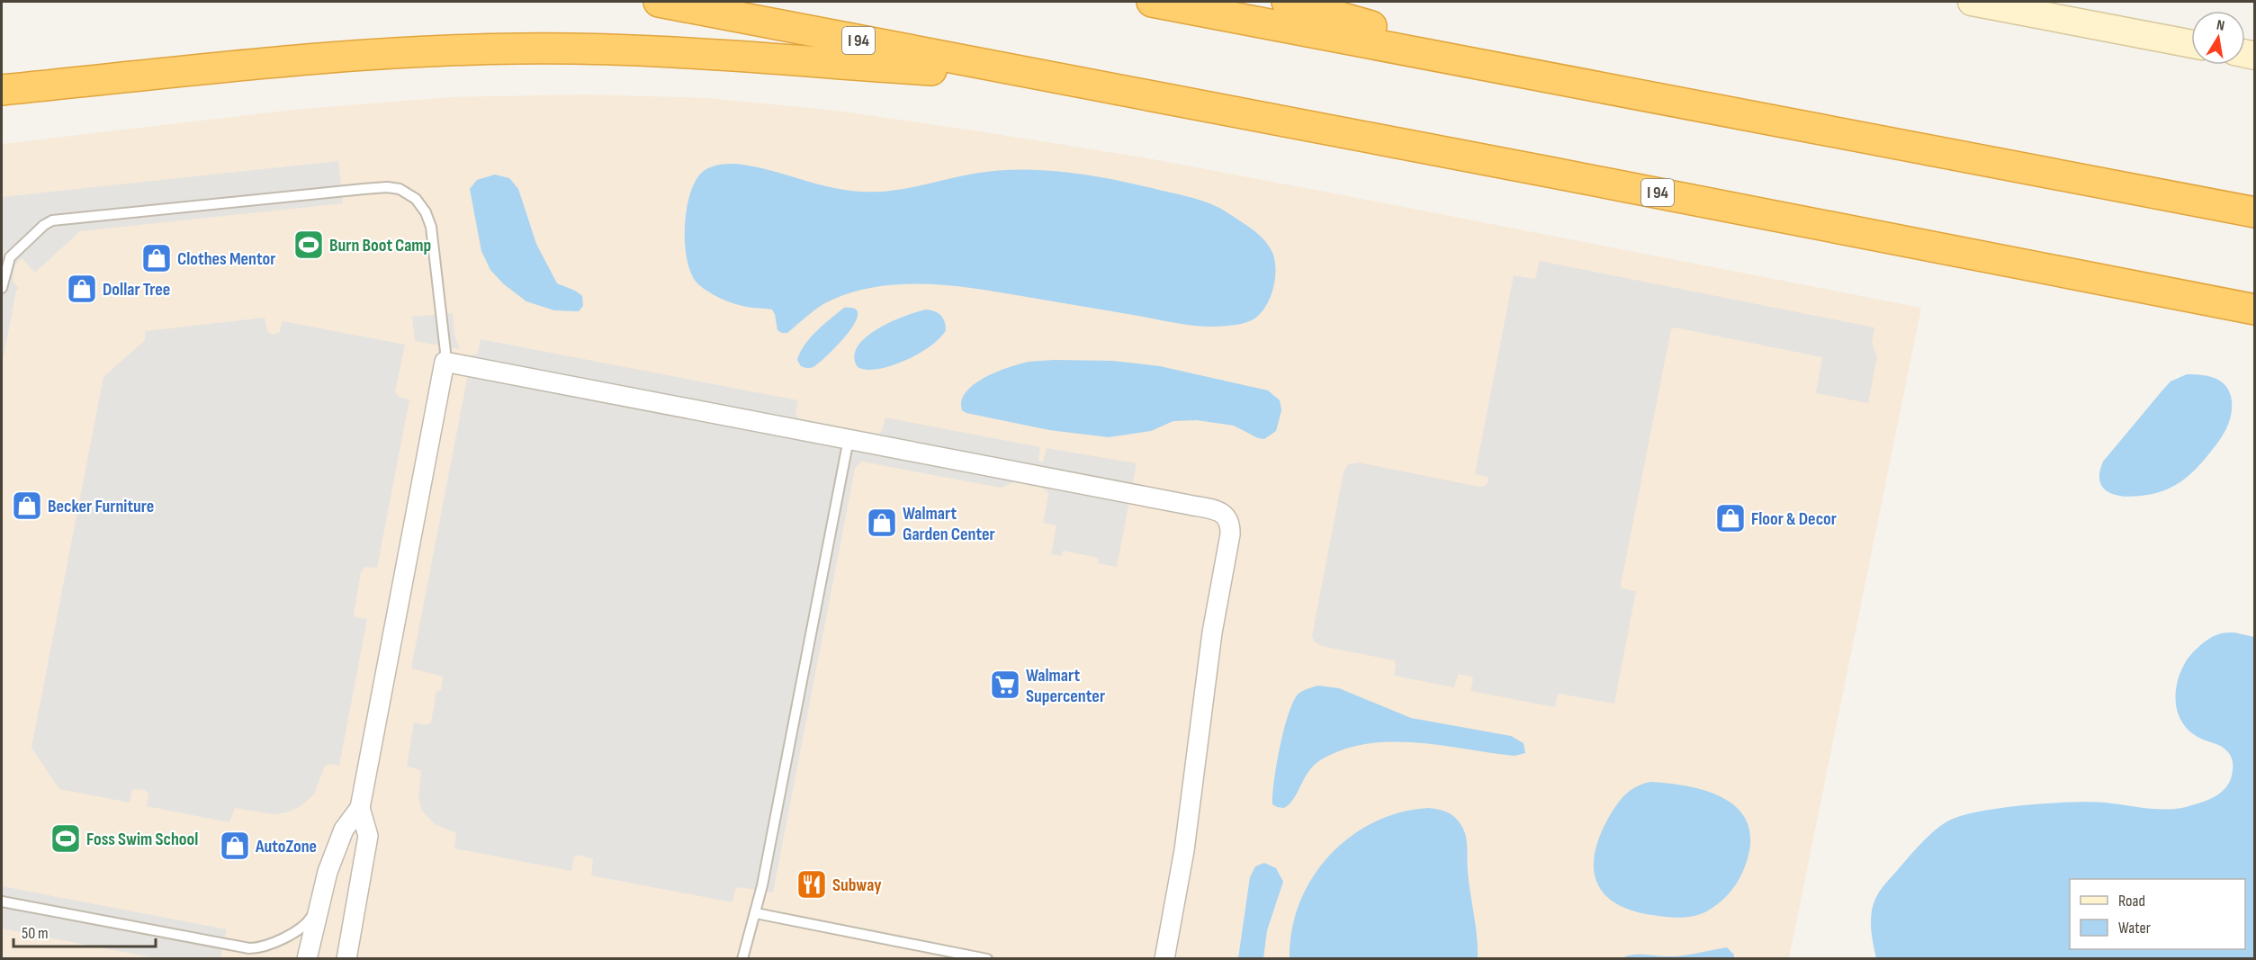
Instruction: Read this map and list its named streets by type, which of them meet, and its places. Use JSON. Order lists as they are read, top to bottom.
{
  "streets": {
    "highway": ["I 94"]
  },
  "places": {
    "sports": ["Burn Boot Camp", "Foss Swim School"],
    "shop": [
      "Clothes Mentor",
      "Dollar Tree",
      "Becker Furniture",
      "Floor & Decor",
      "Walmart Garden Center",
      "AutoZone"
    ],
    "supermarket": ["Walmart Supercenter"],
    "restaurant": ["Subway"]
  },
  "legend": ["Road", "Water"],
  "scale_bar": "50 m",
  "north": "top"
}
